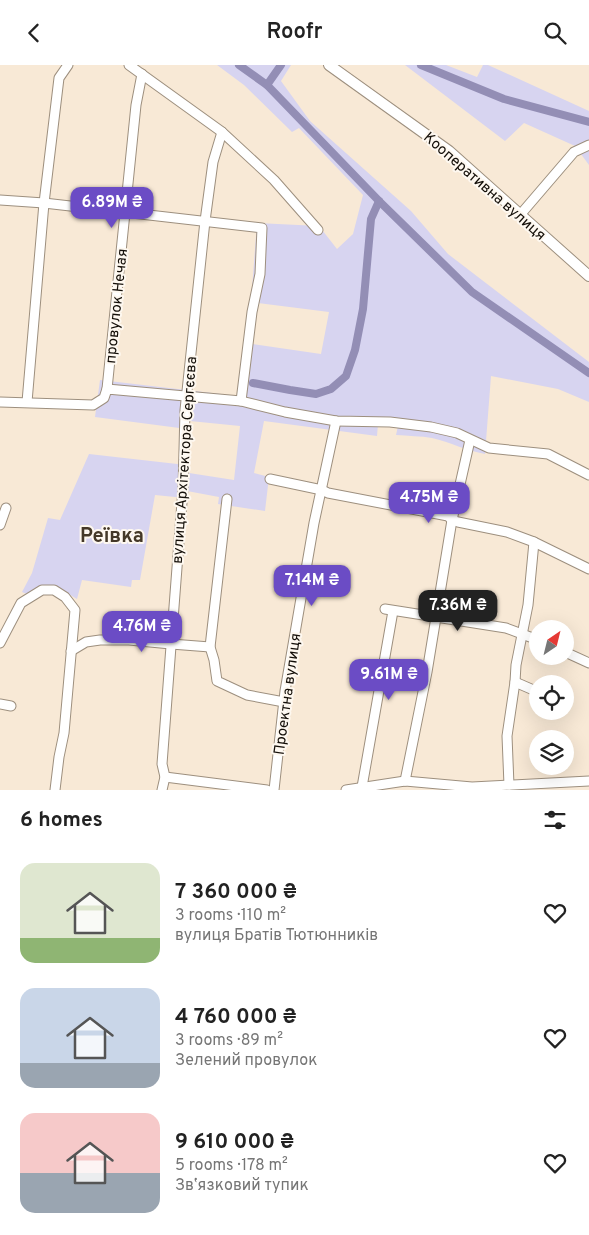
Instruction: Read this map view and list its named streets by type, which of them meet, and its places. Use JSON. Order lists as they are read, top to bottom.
{
  "streets": {
    "street": [
      "Кооперативна вулиця",
      "провулок Нечая",
      "вулиця Архітектора Сергєєва",
      "Проектна вулиця"
    ]
  },
  "districts": ["Реївка"],
  "north": "top right",
  "page": {
    "header": "Roofr",
    "price": [
      "6.89M ₴",
      "4.75M ₴",
      "7.14M ₴",
      "7.36M ₴",
      "4.76M ₴",
      "9.61M ₴"
    ],
    "heading": "6 homes",
    "list": [
      {
        "name": "7 360 000 ₴",
        "note": "3 rooms · 110 m² · вулиця Братів Тютюнників"
      },
      {
        "name": "4 760 000 ₴",
        "note": "3 rooms · 89 m² · Зелений провулок"
      },
      {
        "name": "9 610 000 ₴",
        "note": "5 rooms · 178 m² · Звʼязковий тупик"
      }
    ]
  }
}
